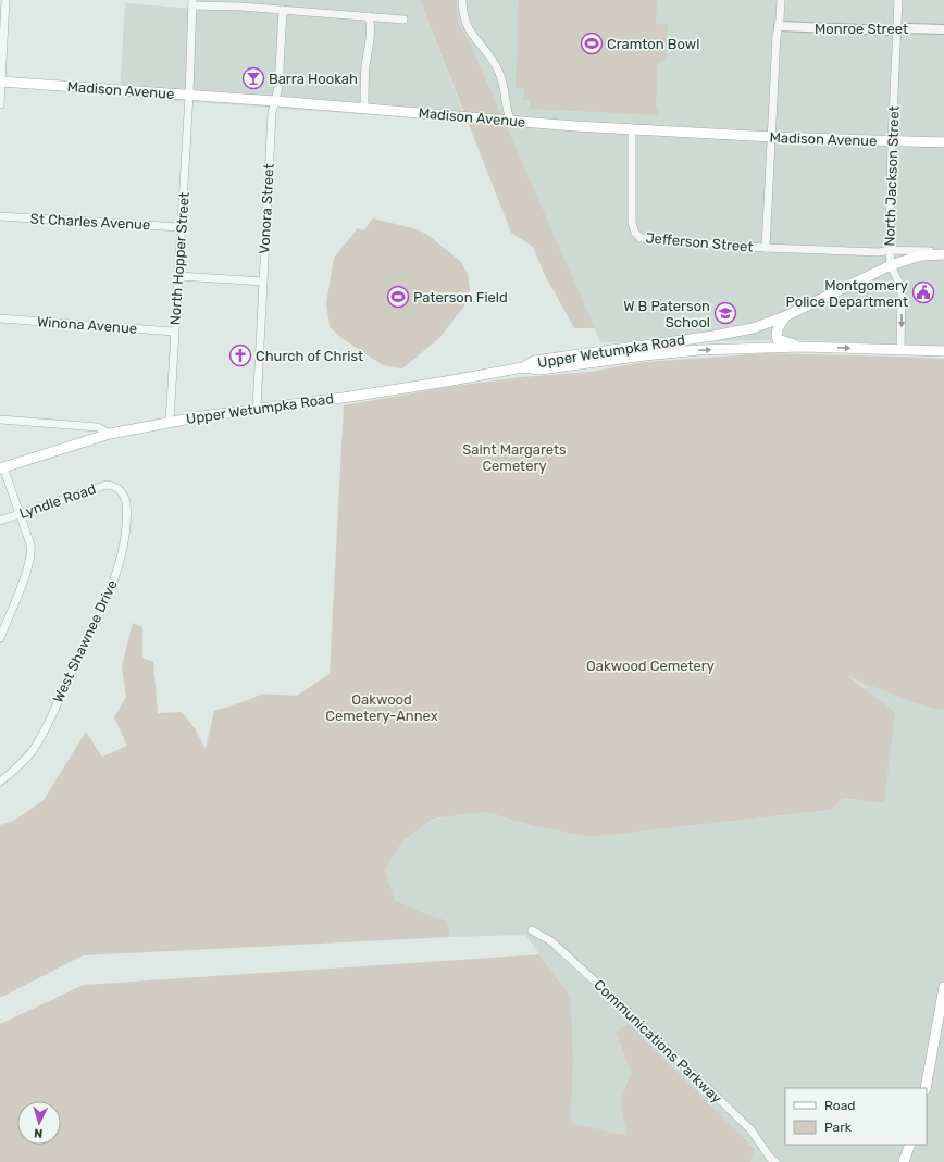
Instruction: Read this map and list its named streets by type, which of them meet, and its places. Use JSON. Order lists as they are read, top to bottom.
{
  "streets": {
    "main road": ["Madison Avenue", "Upper Wetumpka Road"],
    "street": [
      "Monroe Street",
      "North Jackson Street",
      "Vonora Street",
      "St Charles Avenue",
      "Jefferson Street",
      "North Hopper Street",
      "Winona Avenue",
      "Lyndle Road",
      "West Shawnee Drive",
      "Communications Parkway"
    ]
  },
  "crossings": [
    ["Monroe Street", "North Jackson Street"],
    ["Madison Avenue", "North Jackson Street"],
    ["Madison Avenue", "Vonora Street"],
    ["Madison Avenue", "Jefferson Street"],
    ["Madison Avenue", "North Hopper Street"],
    ["North Jackson Street", "Upper Wetumpka Road"],
    ["Vonora Street", "Upper Wetumpka Road"],
    ["St Charles Avenue", "North Hopper Street"],
    ["North Hopper Street", "Winona Avenue"],
    ["North Hopper Street", "Upper Wetumpka Road"],
    ["Lyndle Road", "West Shawnee Drive"]
  ],
  "parks": ["Saint Margarets Cemetery", "Oakwood Cemetery", "Oakwood Cemetery-Annex"],
  "places": {
    "sports": ["Cramton Bowl", "Paterson Field"],
    "bar": ["Barra Hookah"],
    "public building": ["Montgomery Police Department"],
    "school or university": ["W B Paterson School"],
    "church": ["Church of Christ"]
  },
  "legend": ["Road", "Park"],
  "north": "bottom"
}
